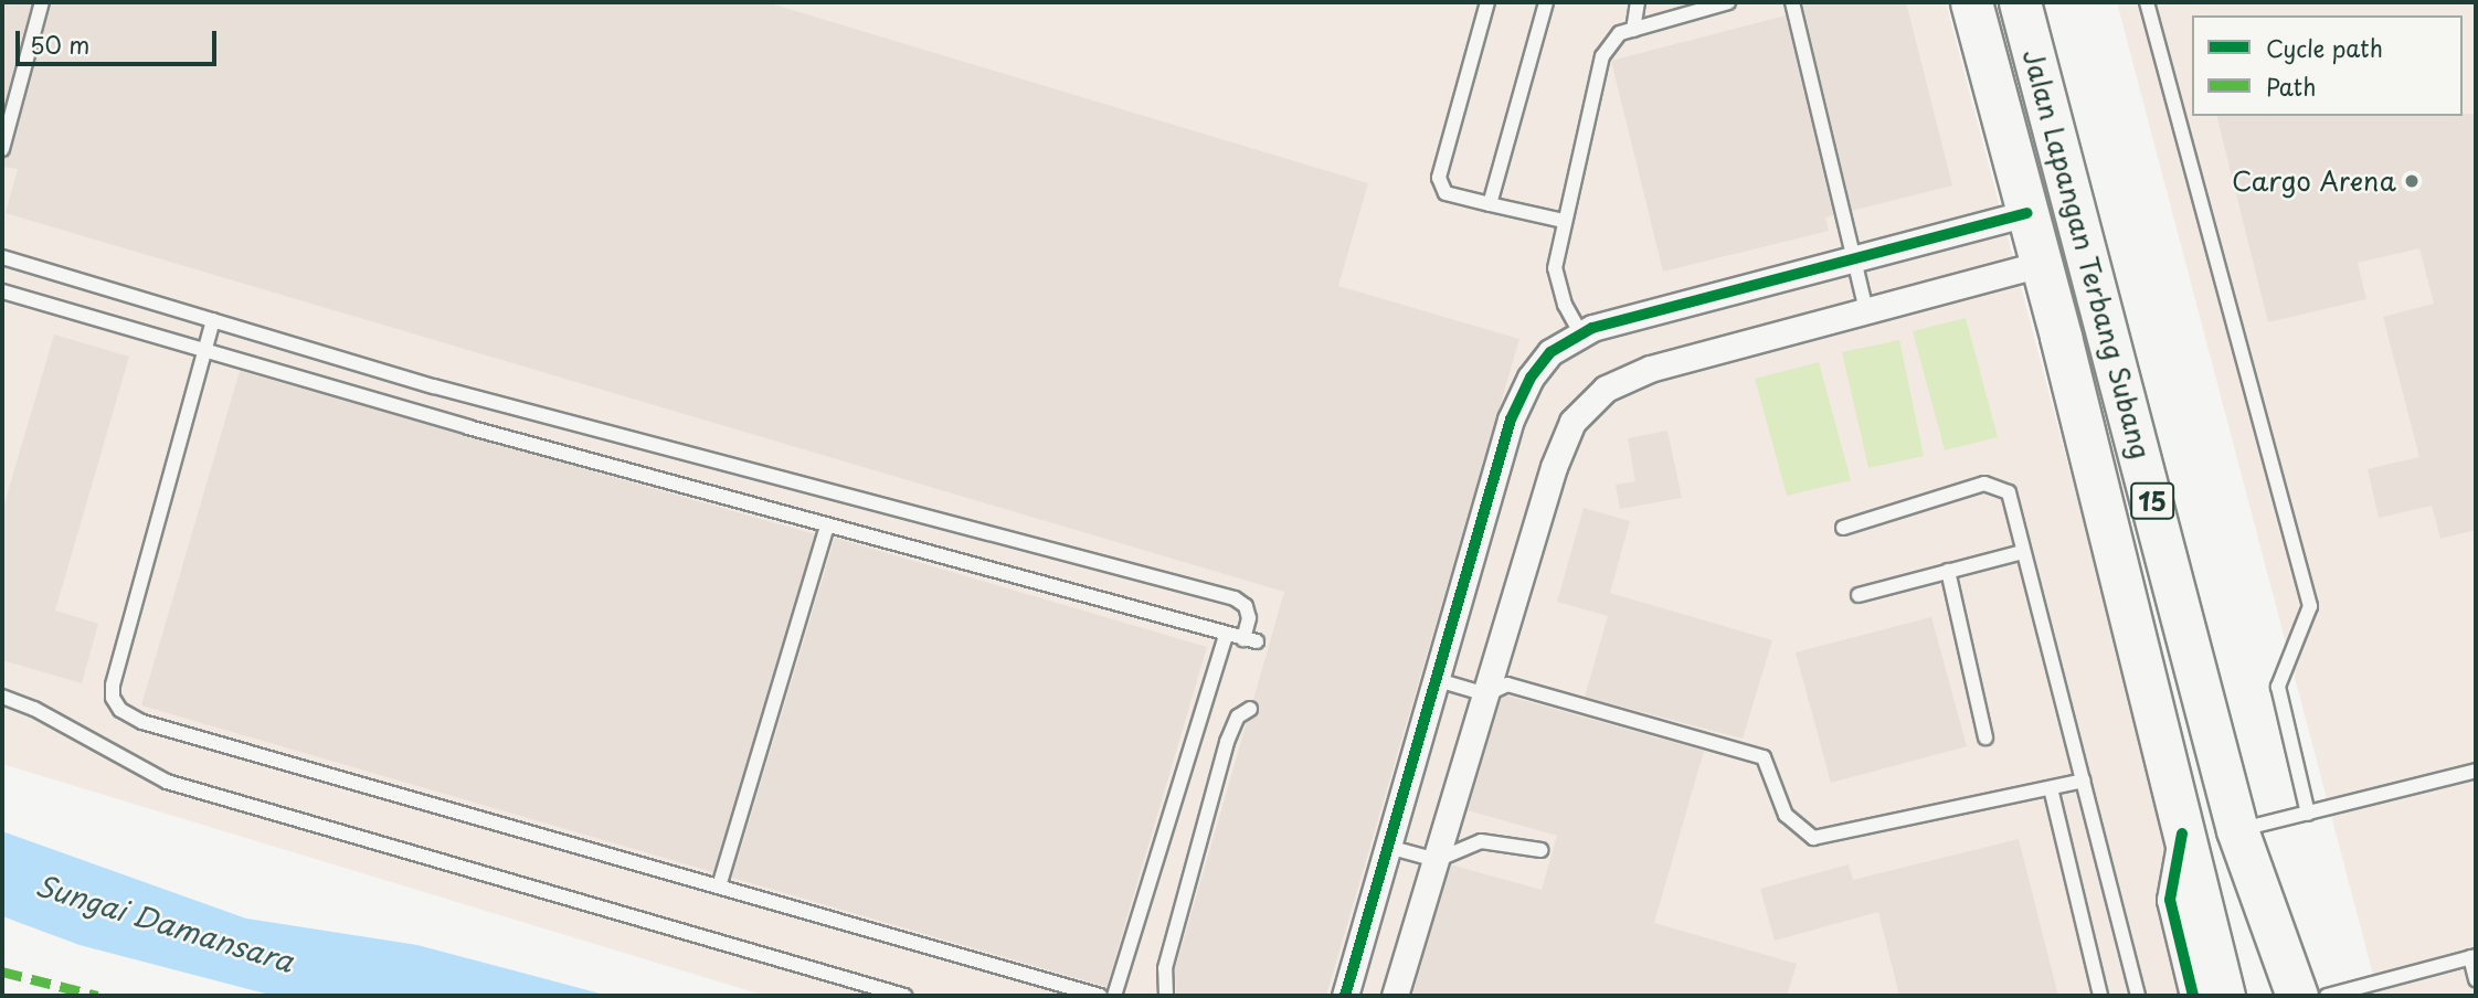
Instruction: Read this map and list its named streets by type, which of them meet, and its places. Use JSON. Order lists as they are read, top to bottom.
{
  "streets": {
    "main road": ["Jalan Lapangan Terbang Subang", "15"]
  },
  "water": ["Sungai Damansara"],
  "places": ["Cargo Arena"],
  "legend": ["Cycle path", "Path"],
  "scale_bar": "50 m"
}
